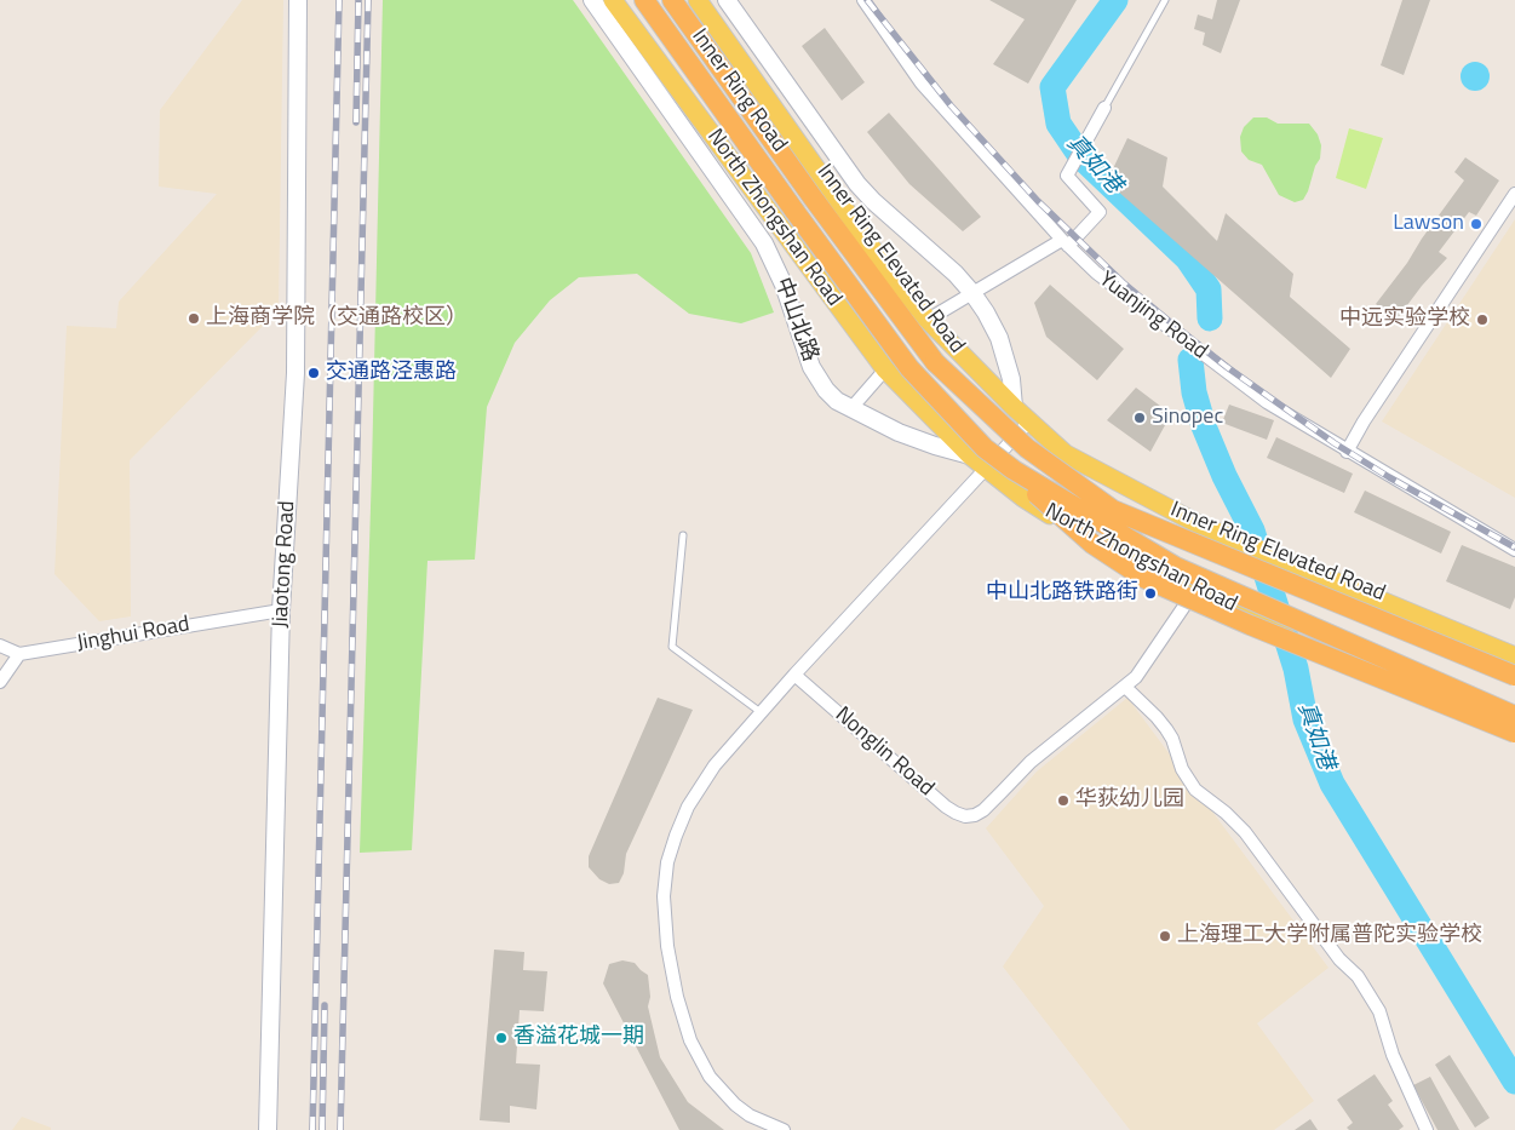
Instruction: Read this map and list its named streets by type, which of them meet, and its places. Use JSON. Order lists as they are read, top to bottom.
{
  "streets": {
    "highway": ["Inner Ring Elevated Road"],
    "main road": ["North Zhongshan Road", "中山北路", "Jiaotong Road"],
    "street": ["Yuanjing Road", "Jinghui Road", "Nonglin Road"]
  },
  "crossings": [
    ["North Zhongshan Road", "中山北路"],
    ["North Zhongshan Road", "Nonglin Road"],
    ["Jiaotong Road", "Jinghui Road"]
  ],
  "water": ["真如港"],
  "places": [
    "Lawson",
    "上海商学院（交通路校区）",
    "中远实验学校",
    "交通路泾惠路",
    "Sinopec",
    "中山北路铁路街",
    "华荻幼儿园",
    "上海理工大学附属普陀实验学校",
    "香溢花城一期"
  ]
}
